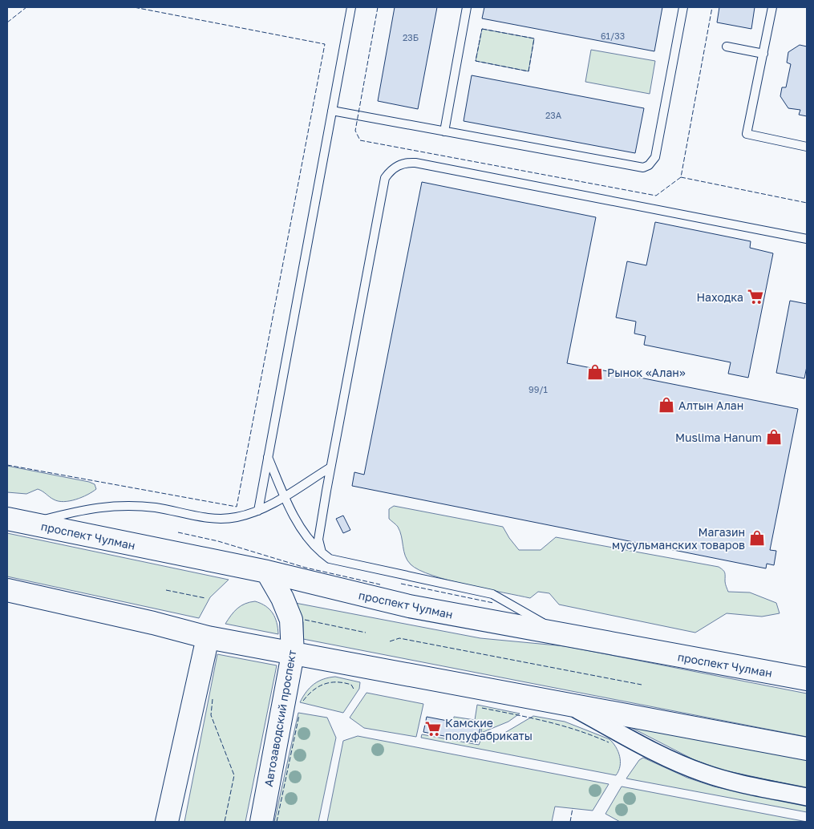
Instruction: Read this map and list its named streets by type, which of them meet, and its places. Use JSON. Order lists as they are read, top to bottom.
{
  "streets": {
    "main road": ["проспект Чулман", "Автозаводский проспект"]
  },
  "crossings": [
    ["проспект Чулман", "Автозаводский проспект"]
  ],
  "places": {
    "supermarket": ["Находка", "Камские полуфабрикаты"],
    "shop": [
      "Рынок «Алан»",
      "Алтын Алан",
      "Muslima Hanum",
      "Магазин мусульманских товаров"
    ]
  },
  "house_numbers": [
    "61/33",
    "23Б",
    "23А",
    "99/1"
  ]
}
